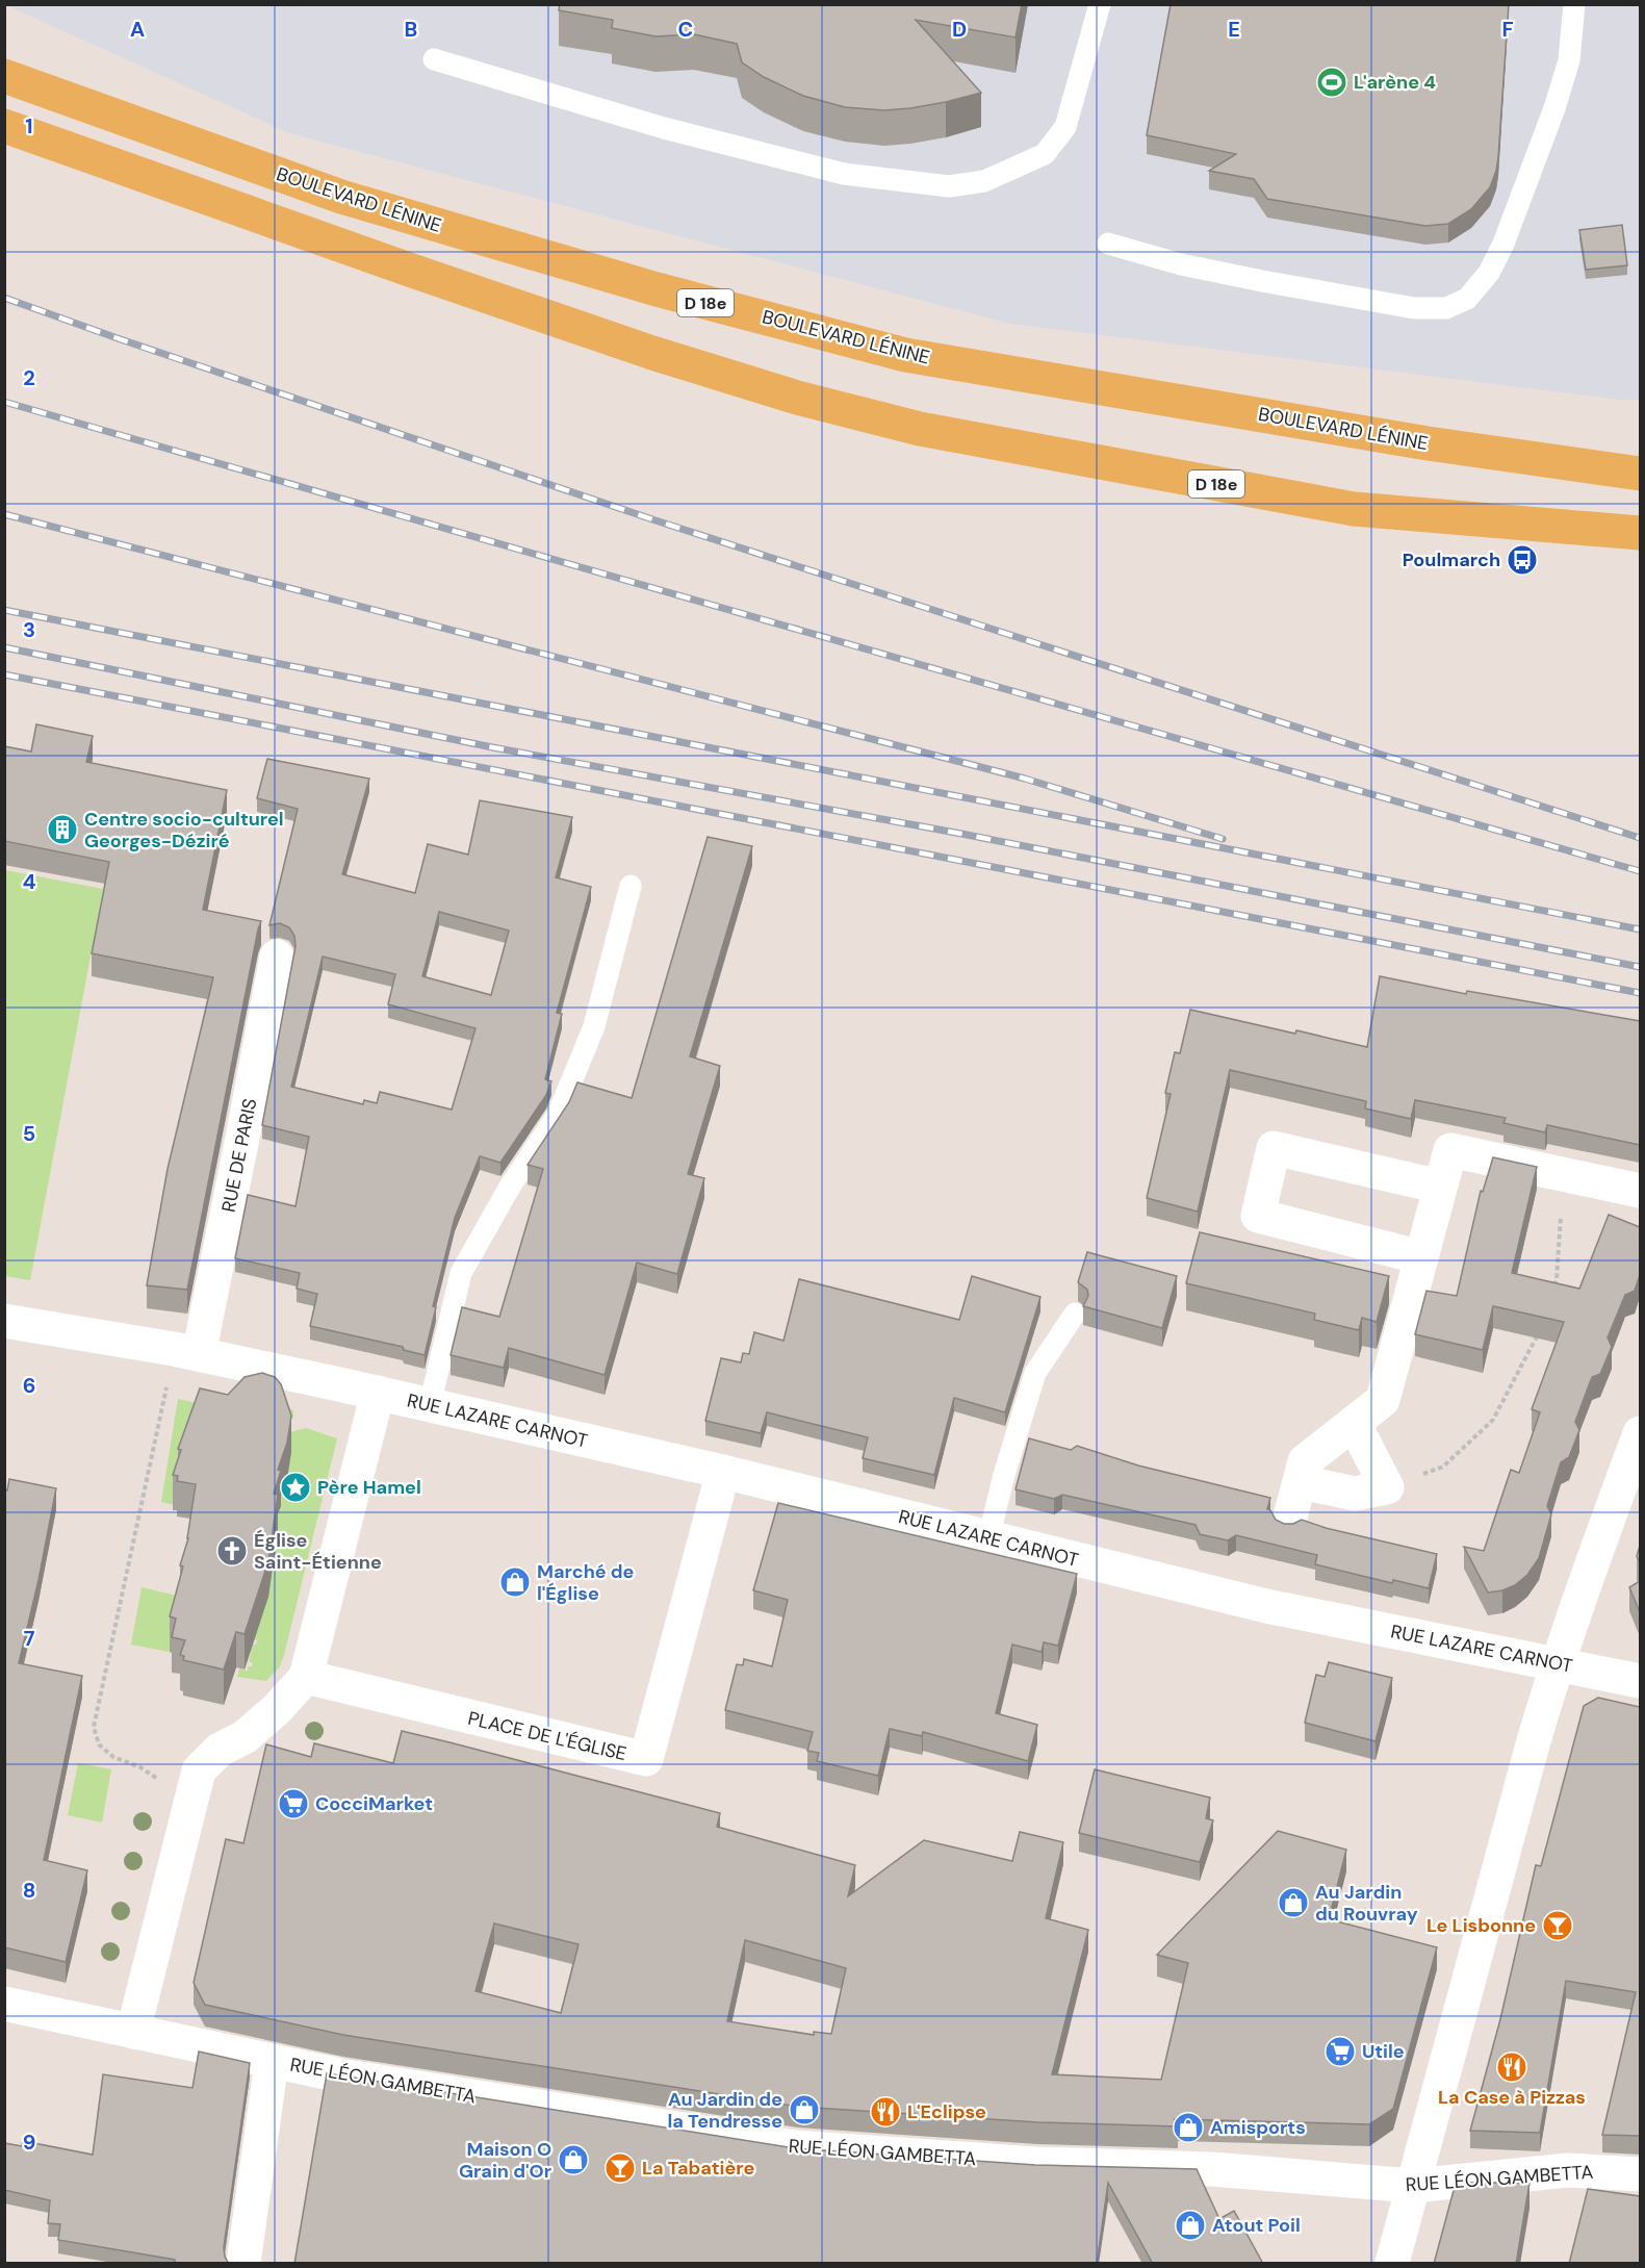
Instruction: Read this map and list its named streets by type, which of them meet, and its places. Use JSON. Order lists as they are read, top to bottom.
{
  "streets": {
    "main road": ["BOULEVARD LÉNINE", "D 18e"],
    "street": [
      "RUE DE PARIS",
      "RUE LAZARE CARNOT",
      "PLACE DE L'ÉGLISE",
      "RUE LÉON GAMBETTA"
    ]
  },
  "crossings": [
    ["RUE DE PARIS", "RUE LAZARE CARNOT"],
    ["RUE LAZARE CARNOT", "PLACE DE L'ÉGLISE"]
  ],
  "places": {
    "sports": ["L'arène 4"],
    "bus stop": ["Poulmarch"],
    "building": ["Centre socio-culturel Georges-Déziré"],
    "place": ["Père Hamel"],
    "church": ["Église Saint-Étienne"],
    "shop": [
      "Marché de l'Église",
      "Au Jardin du Rouvray",
      "Au Jardin de la Tendresse",
      "Amisports",
      "Maison O Grain d'Or",
      "Atout Poil"
    ],
    "supermarket": ["CocciMarket", "Utile"],
    "bar": ["Le Lisbonne", "La Tabatière"],
    "restaurant": ["La Case à Pizzas", "L'Eclipse"]
  },
  "grid": {
    "columns": [
      "A",
      "B",
      "C",
      "D",
      "E",
      "F"
    ],
    "rows": [
      "1",
      "2",
      "3",
      "4",
      "5",
      "6",
      "7",
      "8",
      "9"
    ]
  }
}
